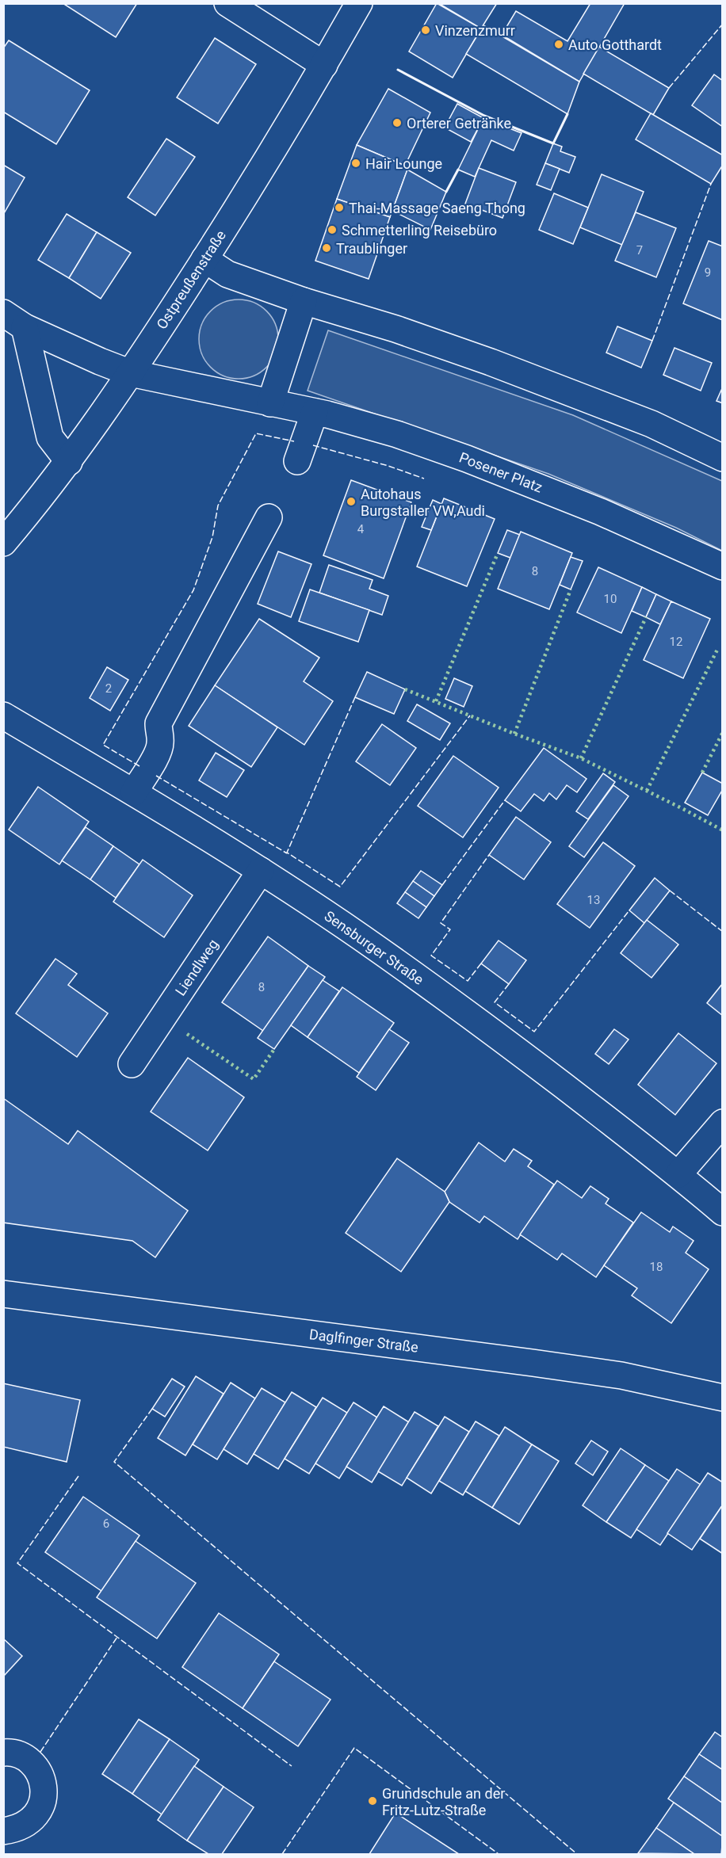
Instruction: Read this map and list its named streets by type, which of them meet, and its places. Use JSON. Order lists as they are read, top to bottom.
{
  "streets": {
    "street": [
      "Ostpreußenstraße",
      "Posener Platz",
      "Sensburger Straße",
      "Liendlweg",
      "Daglfinger Straße"
    ]
  },
  "crossings": [
    ["Ostpreußenstraße", "Posener Platz"],
    ["Sensburger Straße", "Liendlweg"]
  ],
  "places": [
    "Vinzenzmurr",
    "Auto Gotthardt",
    "Orterer Getränke",
    "Hair Lounge",
    "Thai-Massage Saeng Thong",
    "Schmetterling Reisebüro",
    "Traublinger",
    "Autohaus Burgstaller VW,Audi",
    "Grundschule an der Fritz-Lutz-Straße"
  ],
  "house_numbers": [
    "7",
    "9",
    "4",
    "8",
    "10",
    "12",
    "2",
    "13",
    "8",
    "18",
    "6"
  ]
}
